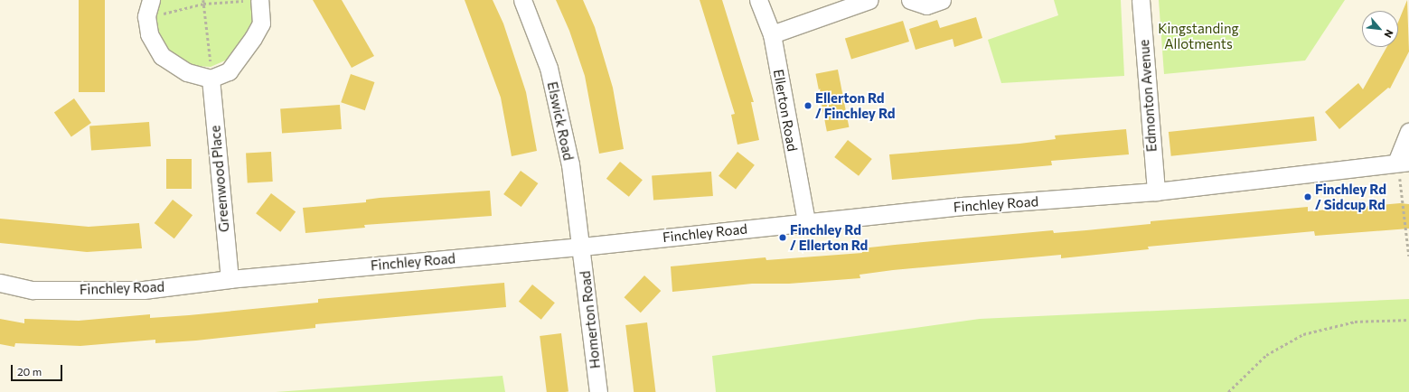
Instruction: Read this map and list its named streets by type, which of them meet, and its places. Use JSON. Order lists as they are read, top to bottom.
{
  "streets": {
    "street": [
      "Edmonton Avenue",
      "Ellerton Road",
      "Elswick Road",
      "Greenwood Place",
      "Finchley Road",
      "Homerton Road"
    ]
  },
  "crossings": [
    ["Edmonton Avenue", "Finchley Road"],
    ["Ellerton Road", "Finchley Road"],
    ["Elswick Road", "Finchley Road"],
    ["Elswick Road", "Homerton Road"],
    ["Greenwood Place", "Finchley Road"],
    ["Finchley Road", "Homerton Road"]
  ],
  "parks": ["Kingstanding Allotments"],
  "places": ["Ellerton Rd / Finchley Rd", "Finchley Rd / Sidcup Rd", "Finchley Rd / Ellerton Rd"],
  "scale_bar": "20 m",
  "north": "bottom right"
}
